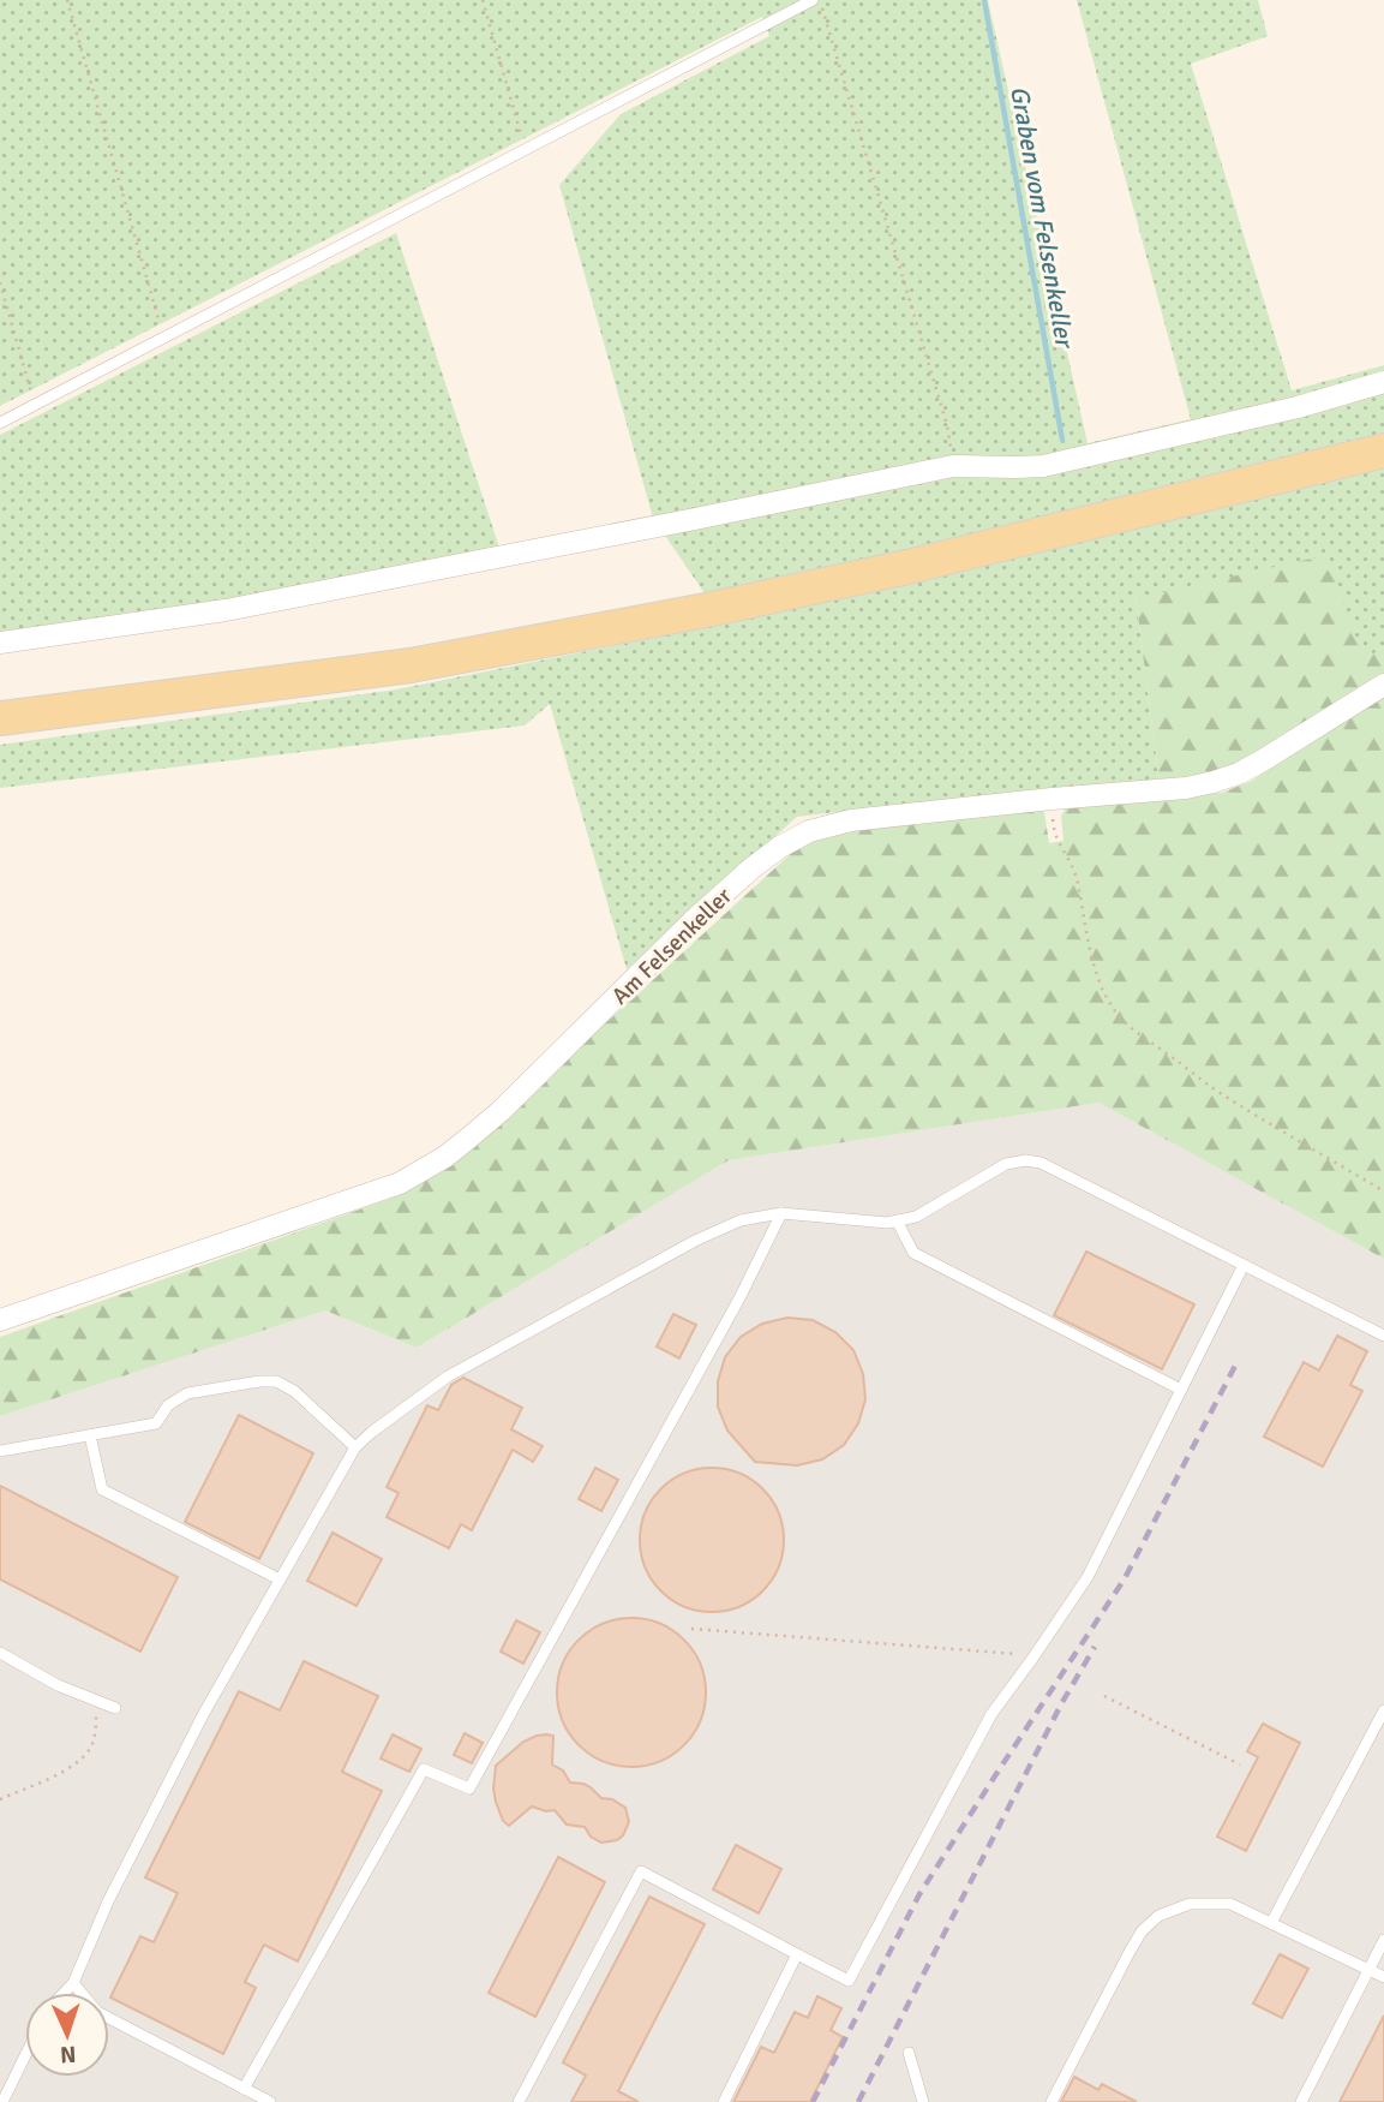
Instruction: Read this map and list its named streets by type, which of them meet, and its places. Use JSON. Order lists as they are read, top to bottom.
{
  "streets": {
    "street": ["Am Felsenkeller"]
  },
  "water": ["Graben vom Felsenkeller"],
  "north": "bottom"
}
